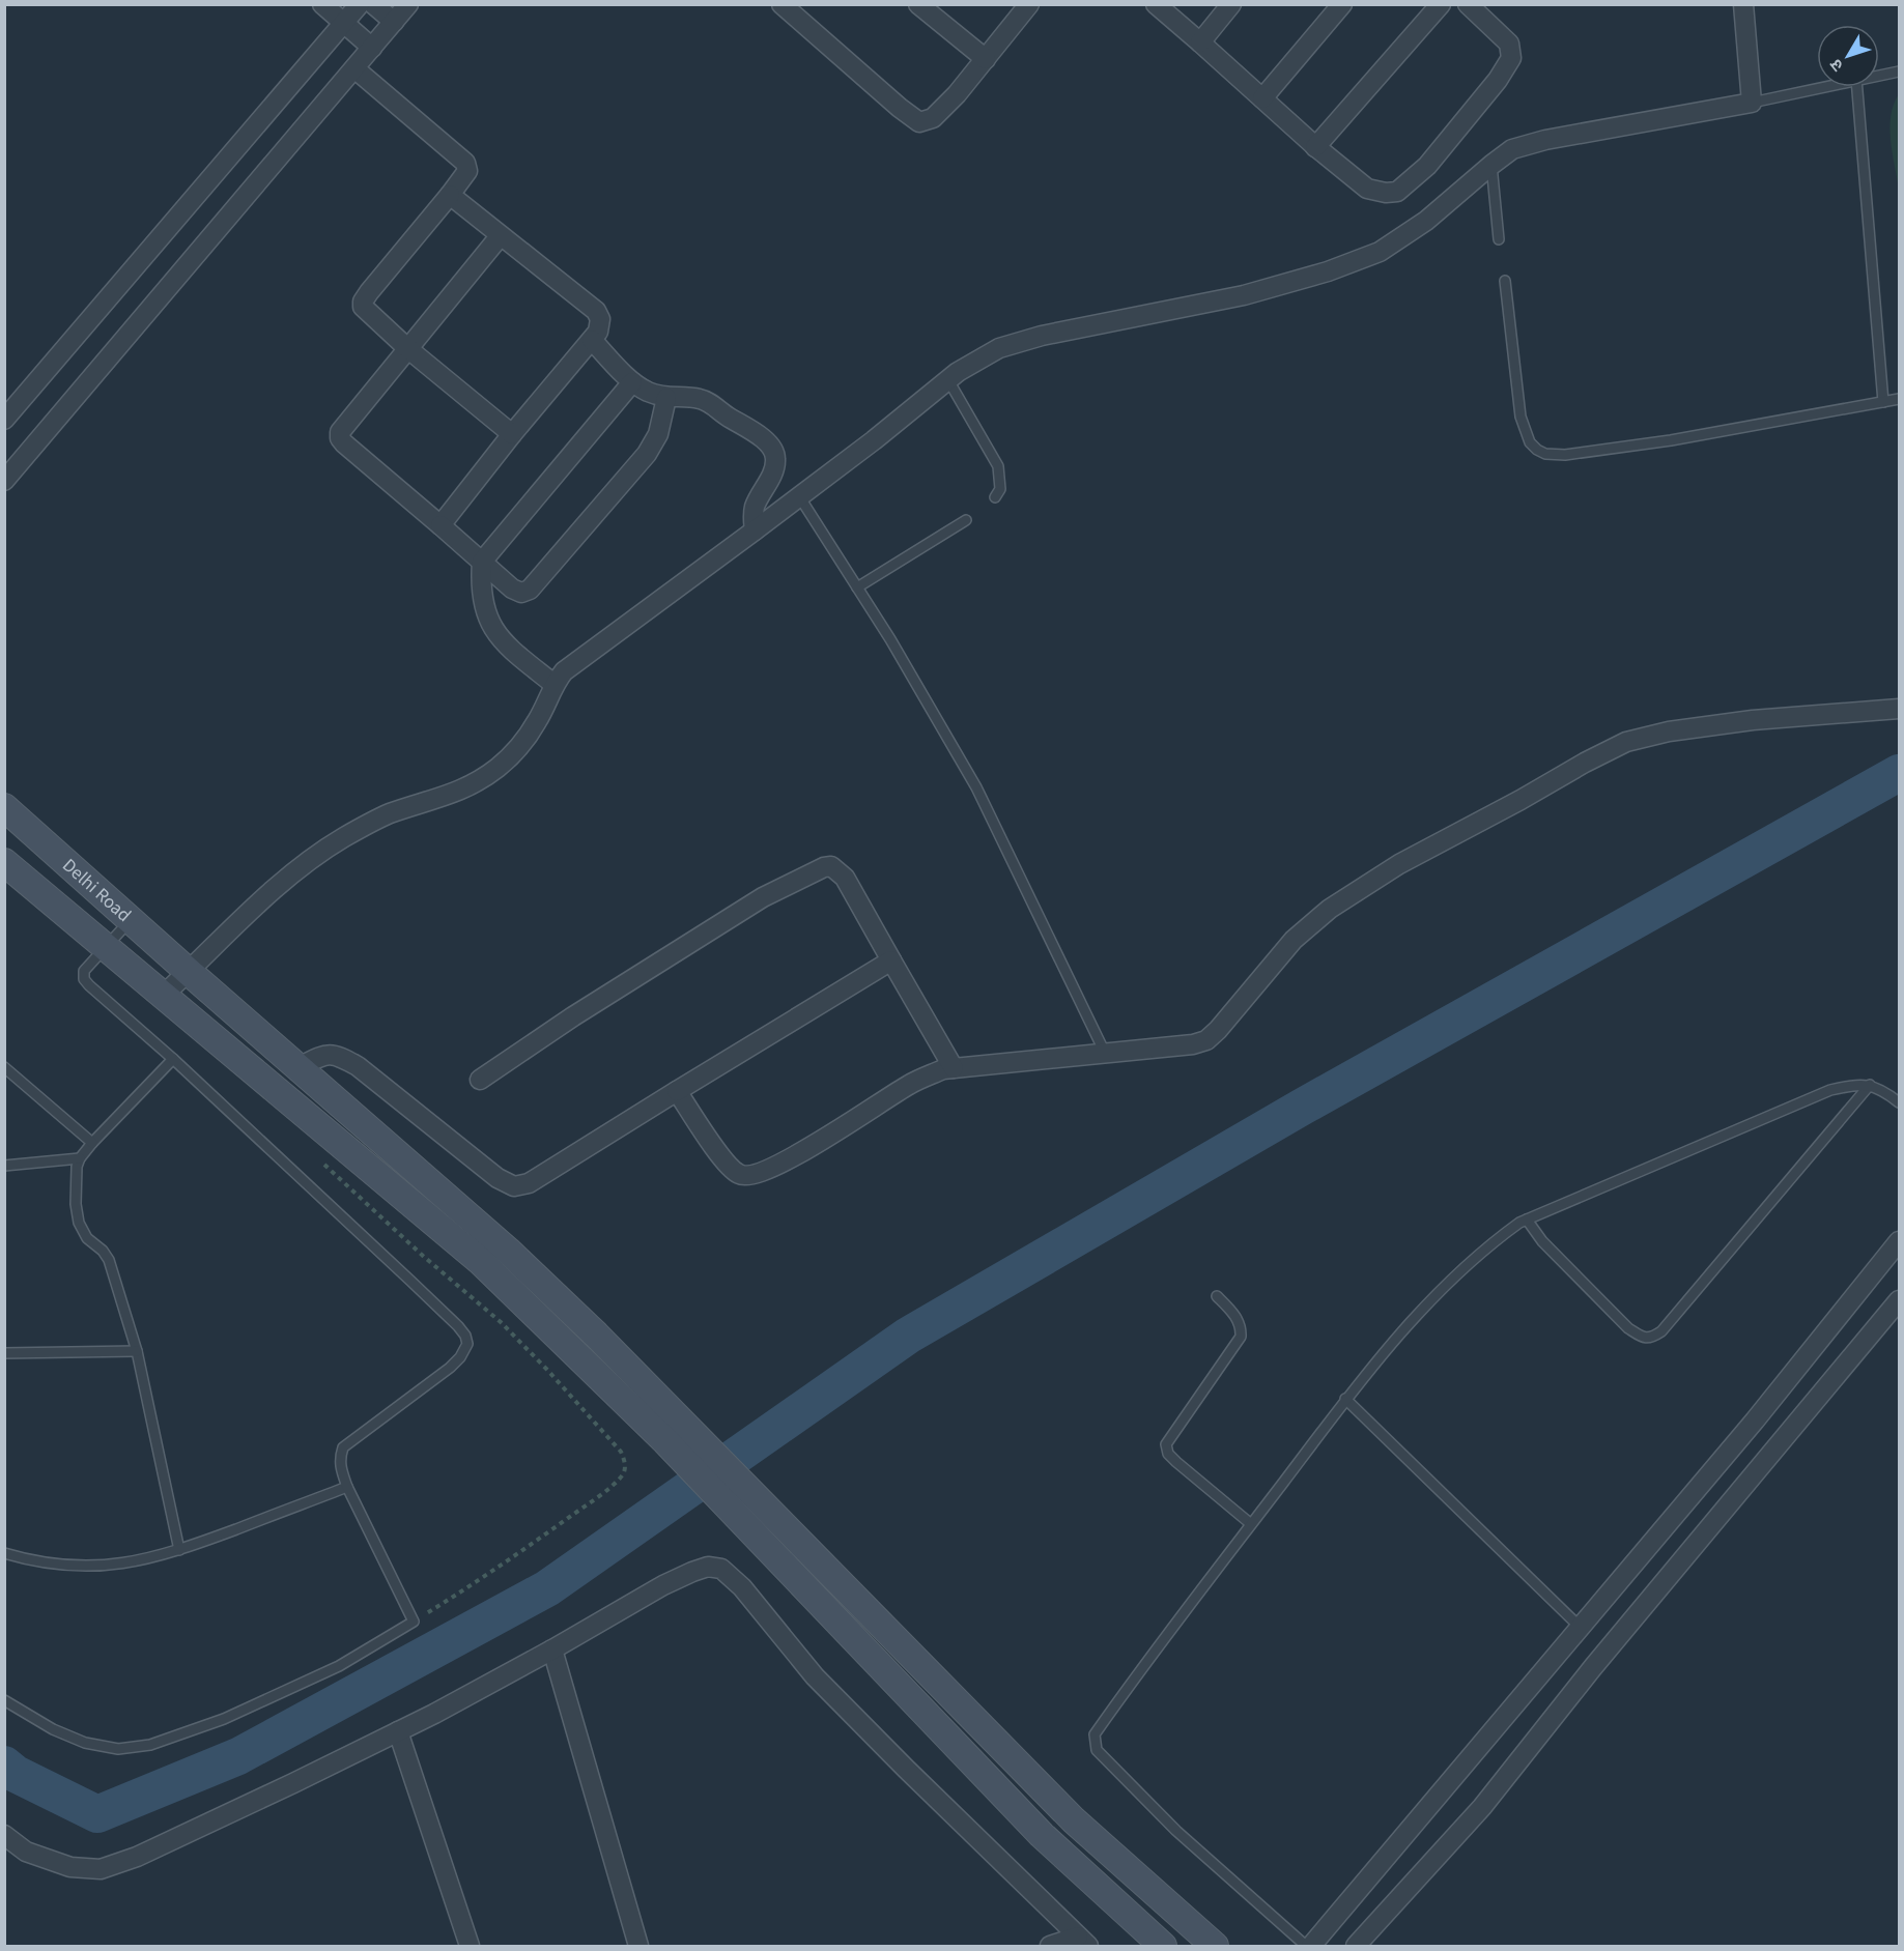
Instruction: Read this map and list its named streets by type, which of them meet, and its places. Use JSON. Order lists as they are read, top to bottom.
{
  "streets": {
    "main road": ["Delhi Road"]
  },
  "north": "bottom left"
}
